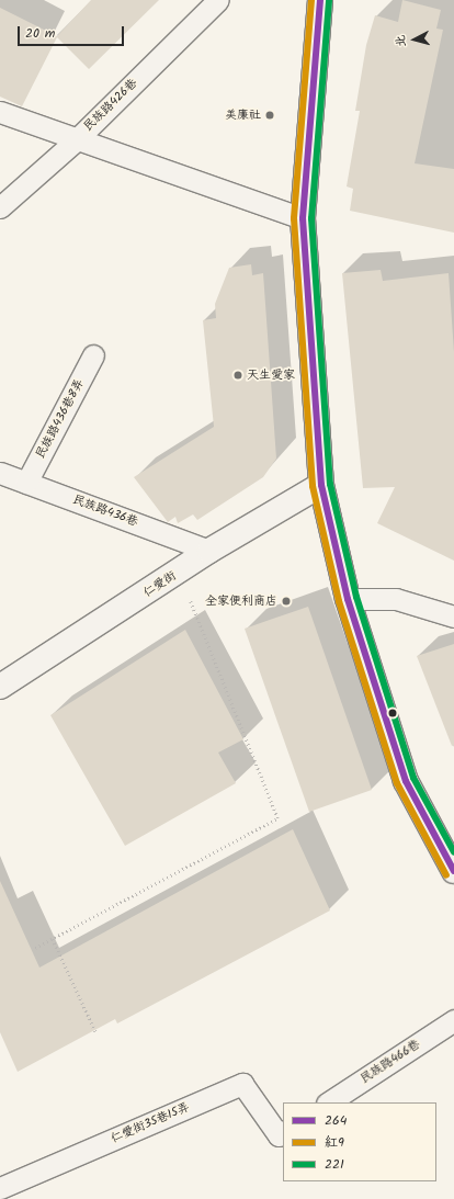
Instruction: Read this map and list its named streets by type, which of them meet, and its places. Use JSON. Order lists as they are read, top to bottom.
{
  "streets": {
    "street": ["仁愛街"],
    "lane": [
      "民族路426巷",
      "民族路436巷8弄",
      "民族路436巷",
      "民族路466巷",
      "仁愛街35巷15弄"
    ]
  },
  "crossings": [
    ["民族路436巷8弄", "民族路436巷"],
    ["民族路436巷", "仁愛街"]
  ],
  "places": ["美廉社", "天生愛家", "全家便利商店"],
  "lines": ["transit line 264", "transit line 紅9", "transit line 221"],
  "legend": ["264", "紅9", "221"],
  "scale_bar": "20 m",
  "north": "left"
}
